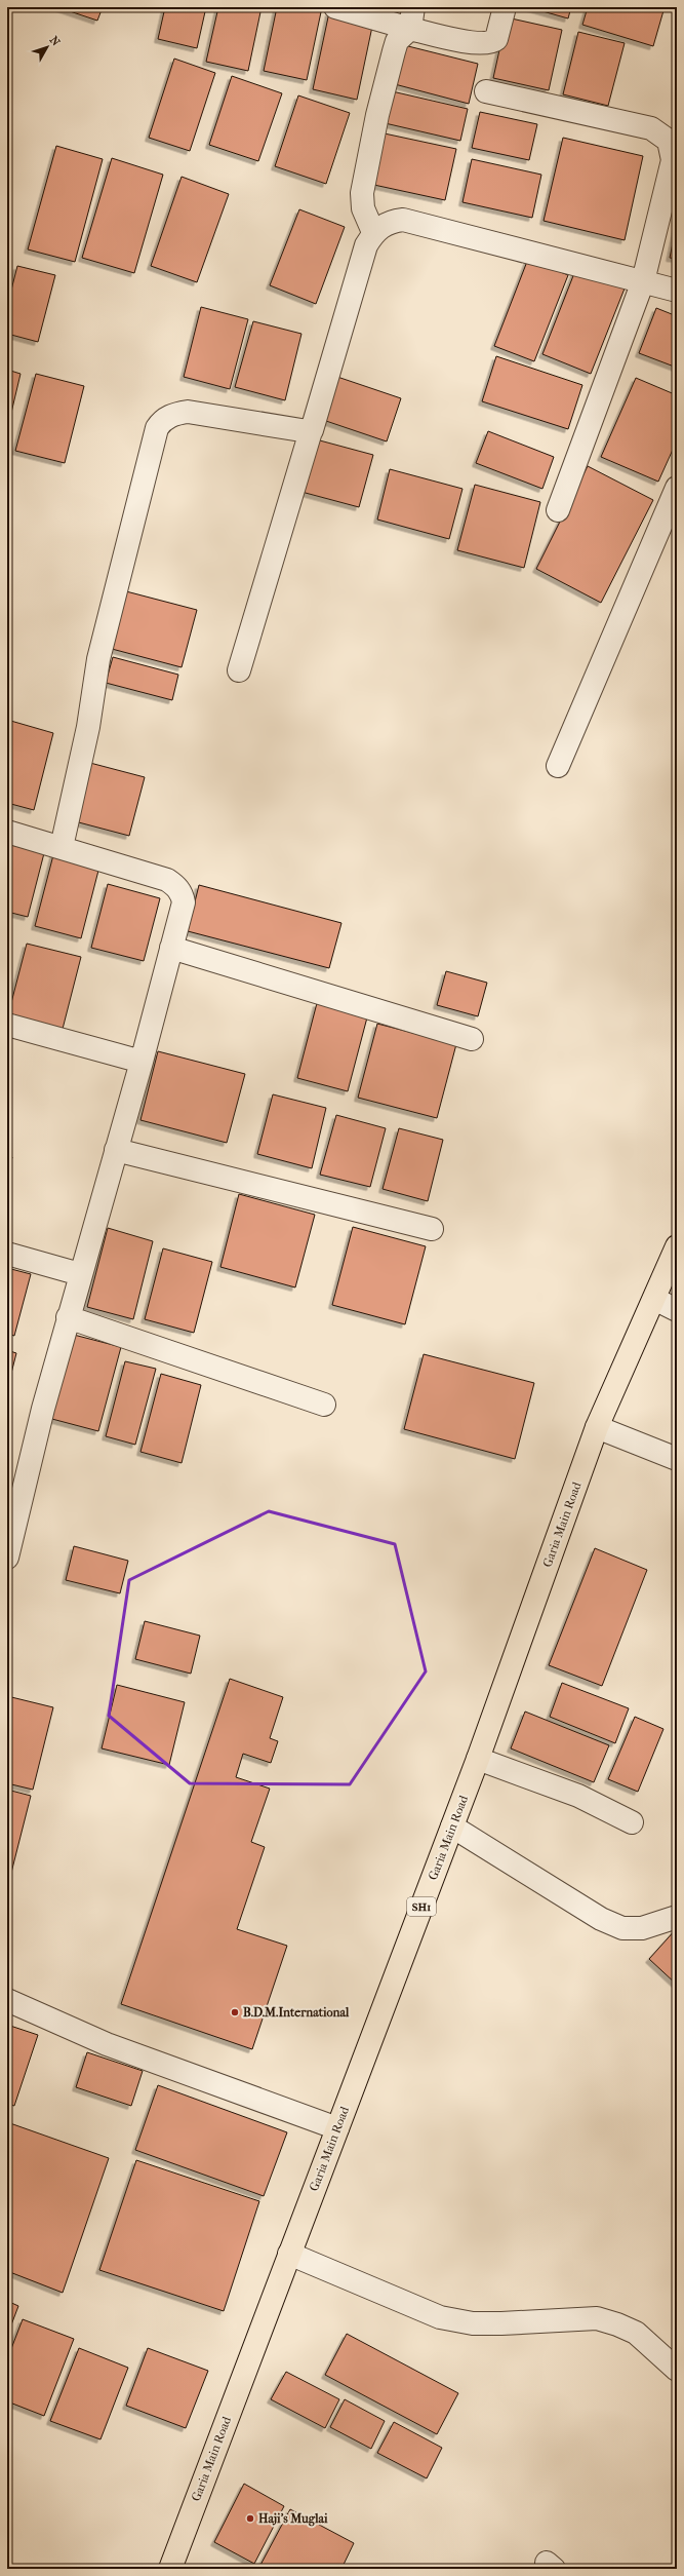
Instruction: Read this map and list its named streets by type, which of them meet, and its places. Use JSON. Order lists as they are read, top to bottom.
{
  "streets": {
    "main road": ["Garia Main Road", "SH1"]
  },
  "places": ["B.D.M.International", "Haji's Muglai"],
  "north": "top right"
}
